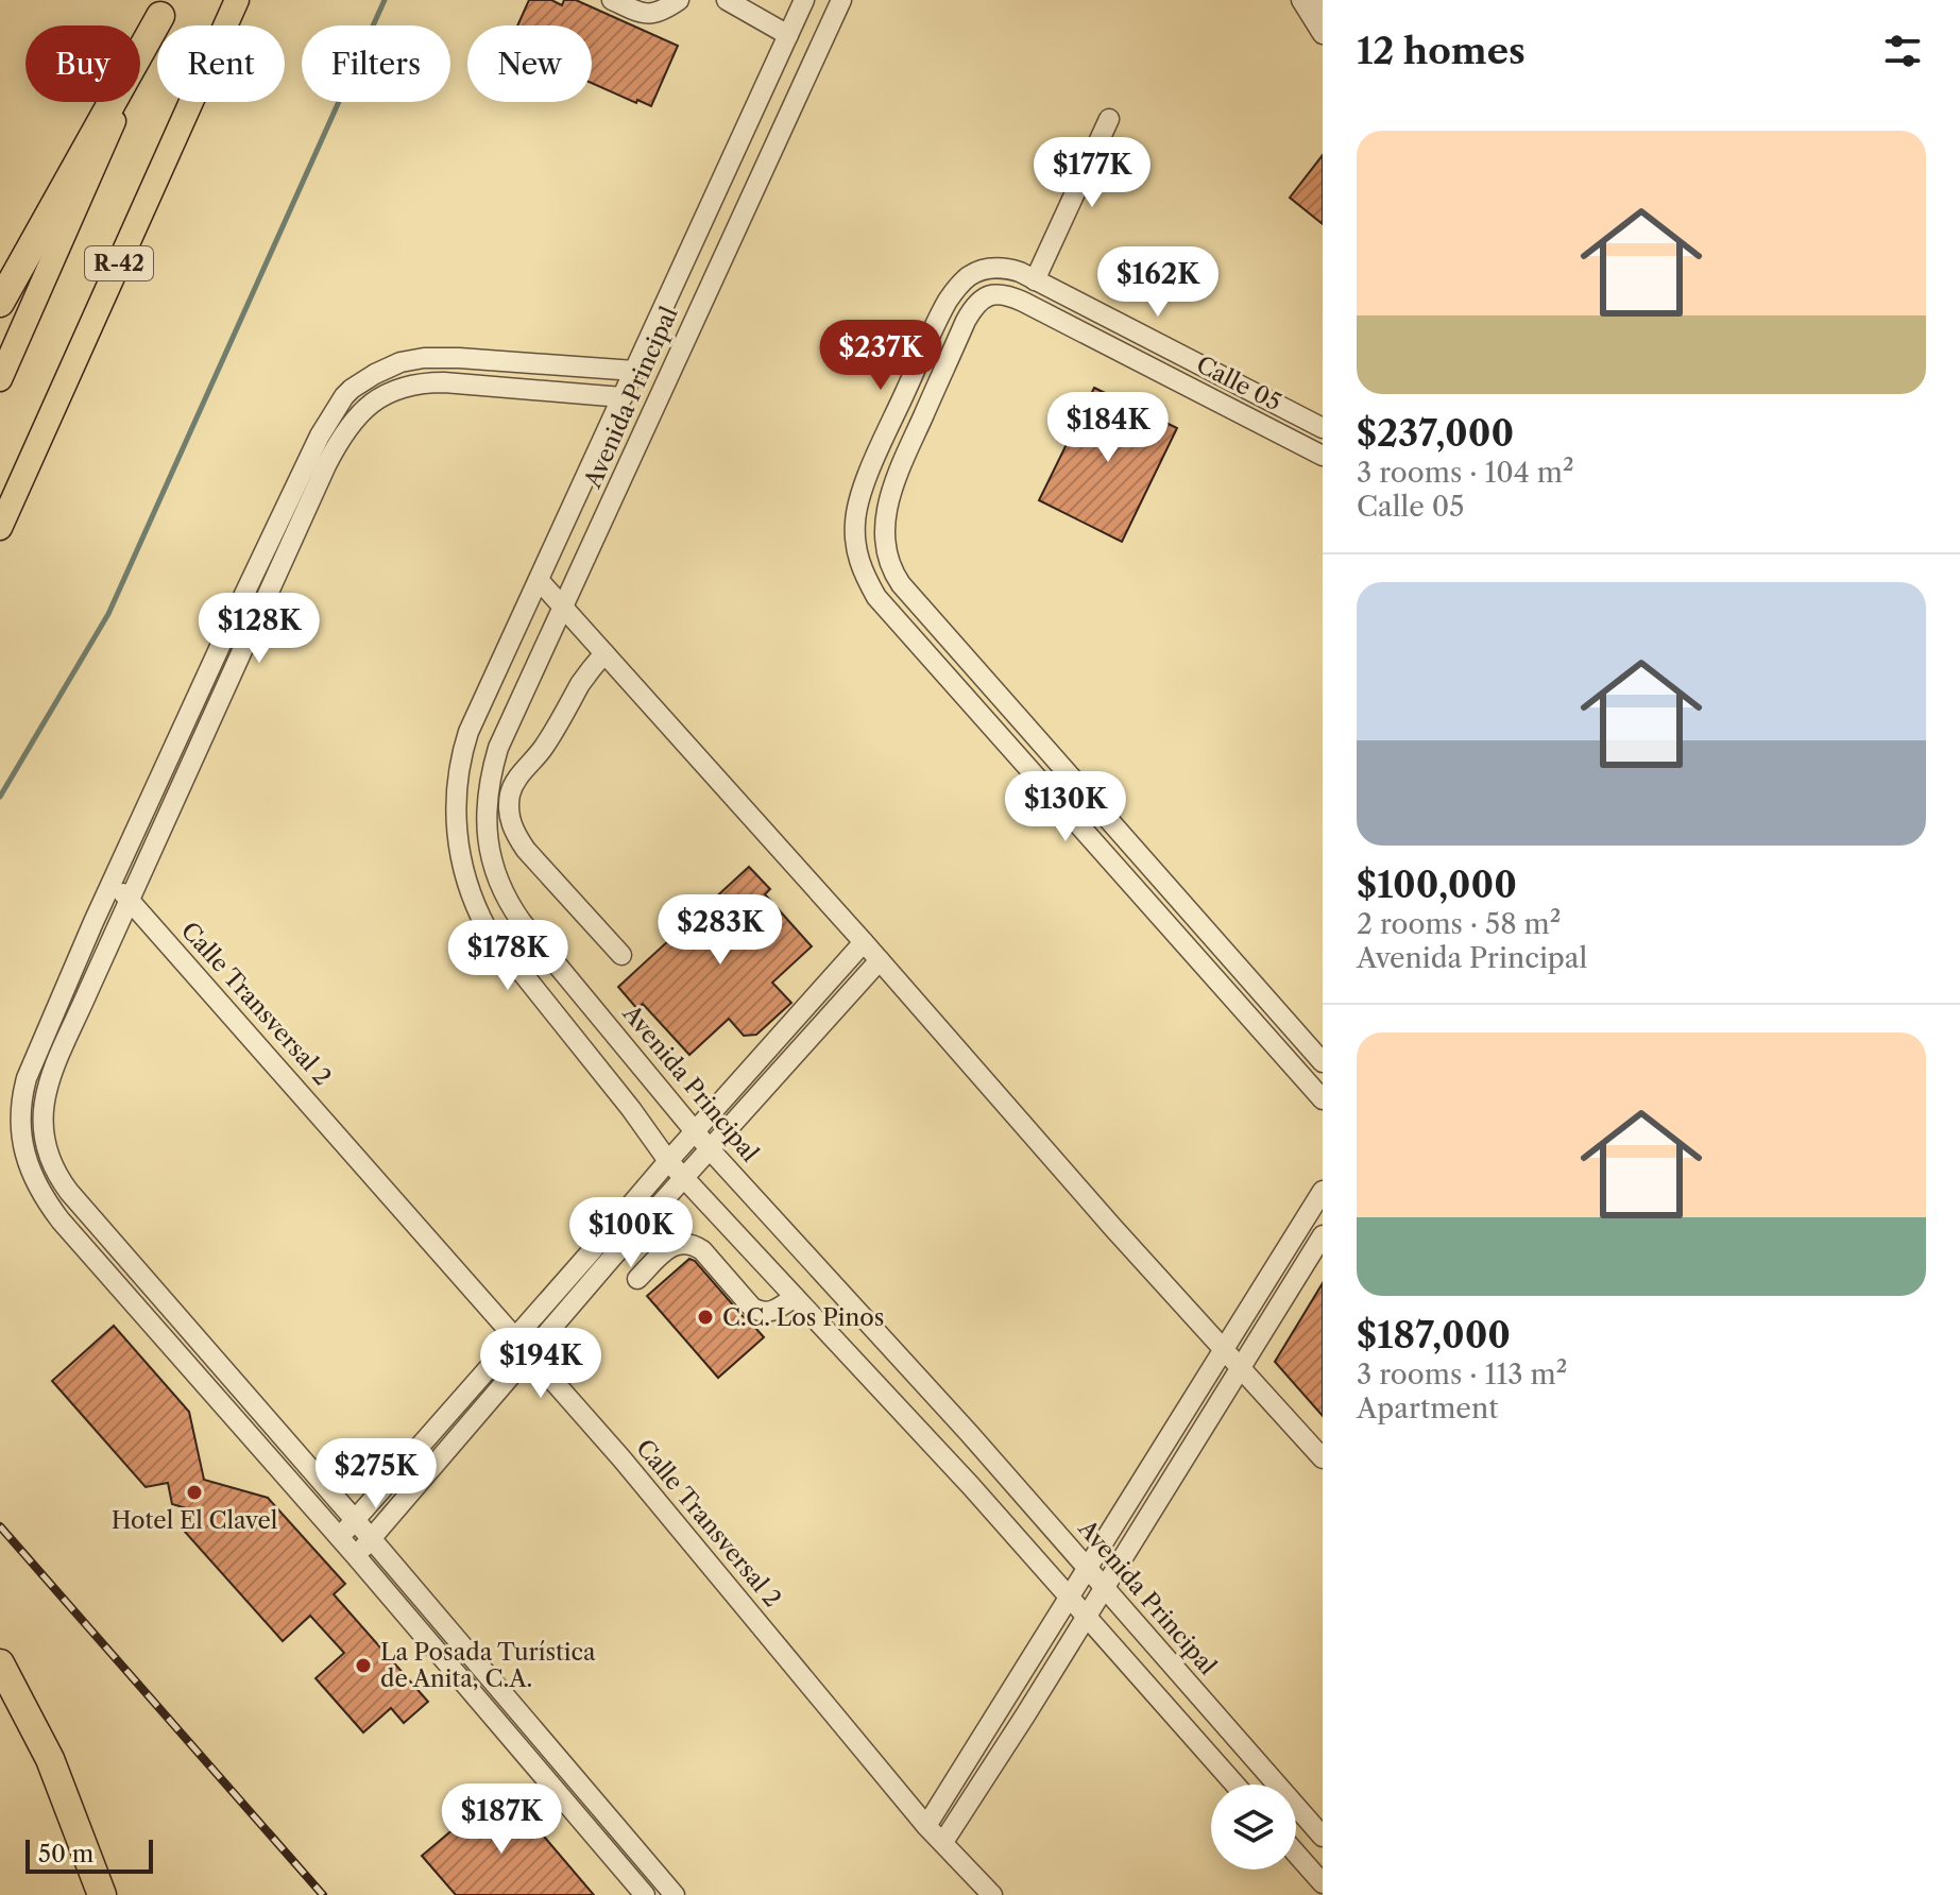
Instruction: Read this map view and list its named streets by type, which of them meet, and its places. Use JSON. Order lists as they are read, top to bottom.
{
  "streets": {
    "main road": ["R-42"],
    "street": ["Calle 05", "Avenida Principal", "Calle Transversal 2"]
  },
  "places": ["C.C. Los Pinos", "Hotel El Clavel", "La Posada Turística de Anita, C.A."],
  "scale_bar": "50 m",
  "page": {
    "heading": "12 homes",
    "chip": [
      "Buy",
      "Rent",
      "Filters",
      "New"
    ],
    "list": [
      {
        "name": "$237,000",
        "note": "3 rooms · 104 m² · Calle 05"
      },
      {
        "name": "$100,000",
        "note": "2 rooms · 58 m² · Avenida Principal"
      },
      {
        "name": "$187,000",
        "note": "3 rooms · 113 m² · Apartment"
      }
    ],
    "price": [
      "$177K",
      "$162K",
      "$237K",
      "$184K",
      "$128K",
      "$130K",
      "$283K",
      "$178K",
      "$100K",
      "$194K",
      "$275K",
      "$187K"
    ],
    "scale": "50 m"
  }
}
